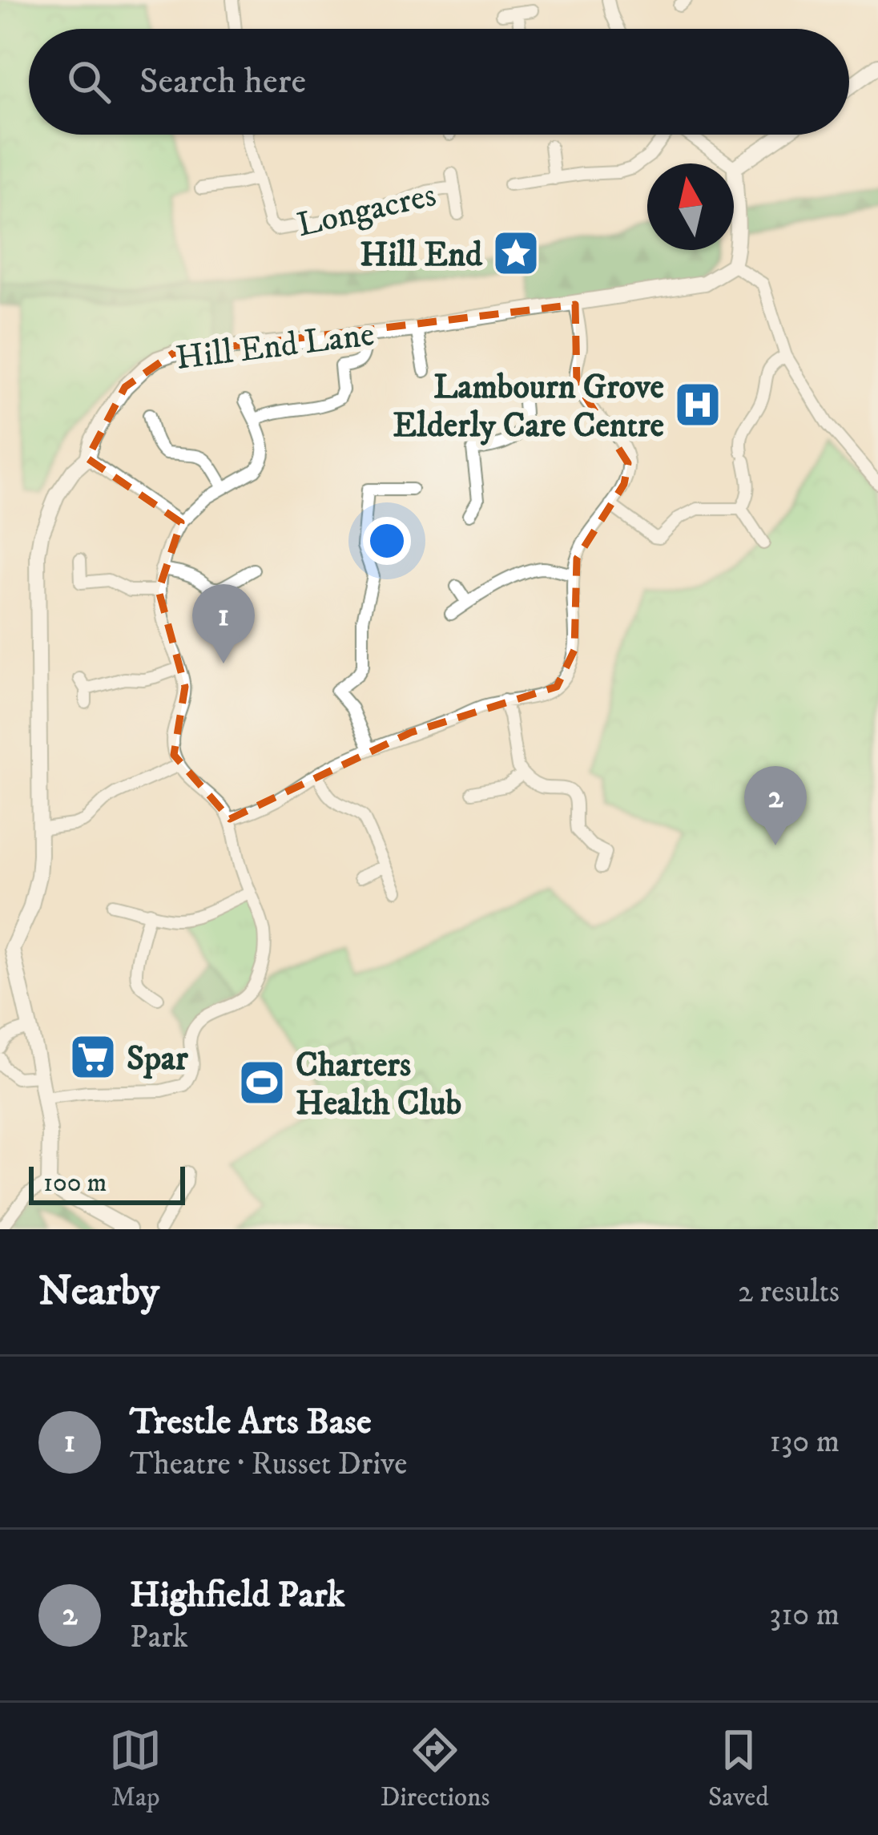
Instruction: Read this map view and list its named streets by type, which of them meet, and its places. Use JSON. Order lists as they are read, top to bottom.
{
  "streets": {
    "street": ["Longacres", "Hill End Lane"]
  },
  "places": {
    "place": ["Hill End"],
    "hospital": ["Lambourn Grove Elderly Care Centre"],
    "supermarket": ["Spar"],
    "sports": ["Charters Health Club"]
  },
  "scale_bar": "100 m",
  "north": "top",
  "page": {
    "search": "Search here",
    "pins": ["1", "2"],
    "scale": "100 m",
    "heading": ["Nearby", "2 results"],
    "list": [
      {
        "mark": "1",
        "name": "Trestle Arts Base",
        "note": "Theatre · Russet Drive",
        "value": "130 m"
      },
      {
        "mark": "2",
        "name": "Highfield Park",
        "note": "Park",
        "value": "310 m"
      }
    ],
    "nav": ["Map", "Directions", "Saved"]
  }
}
